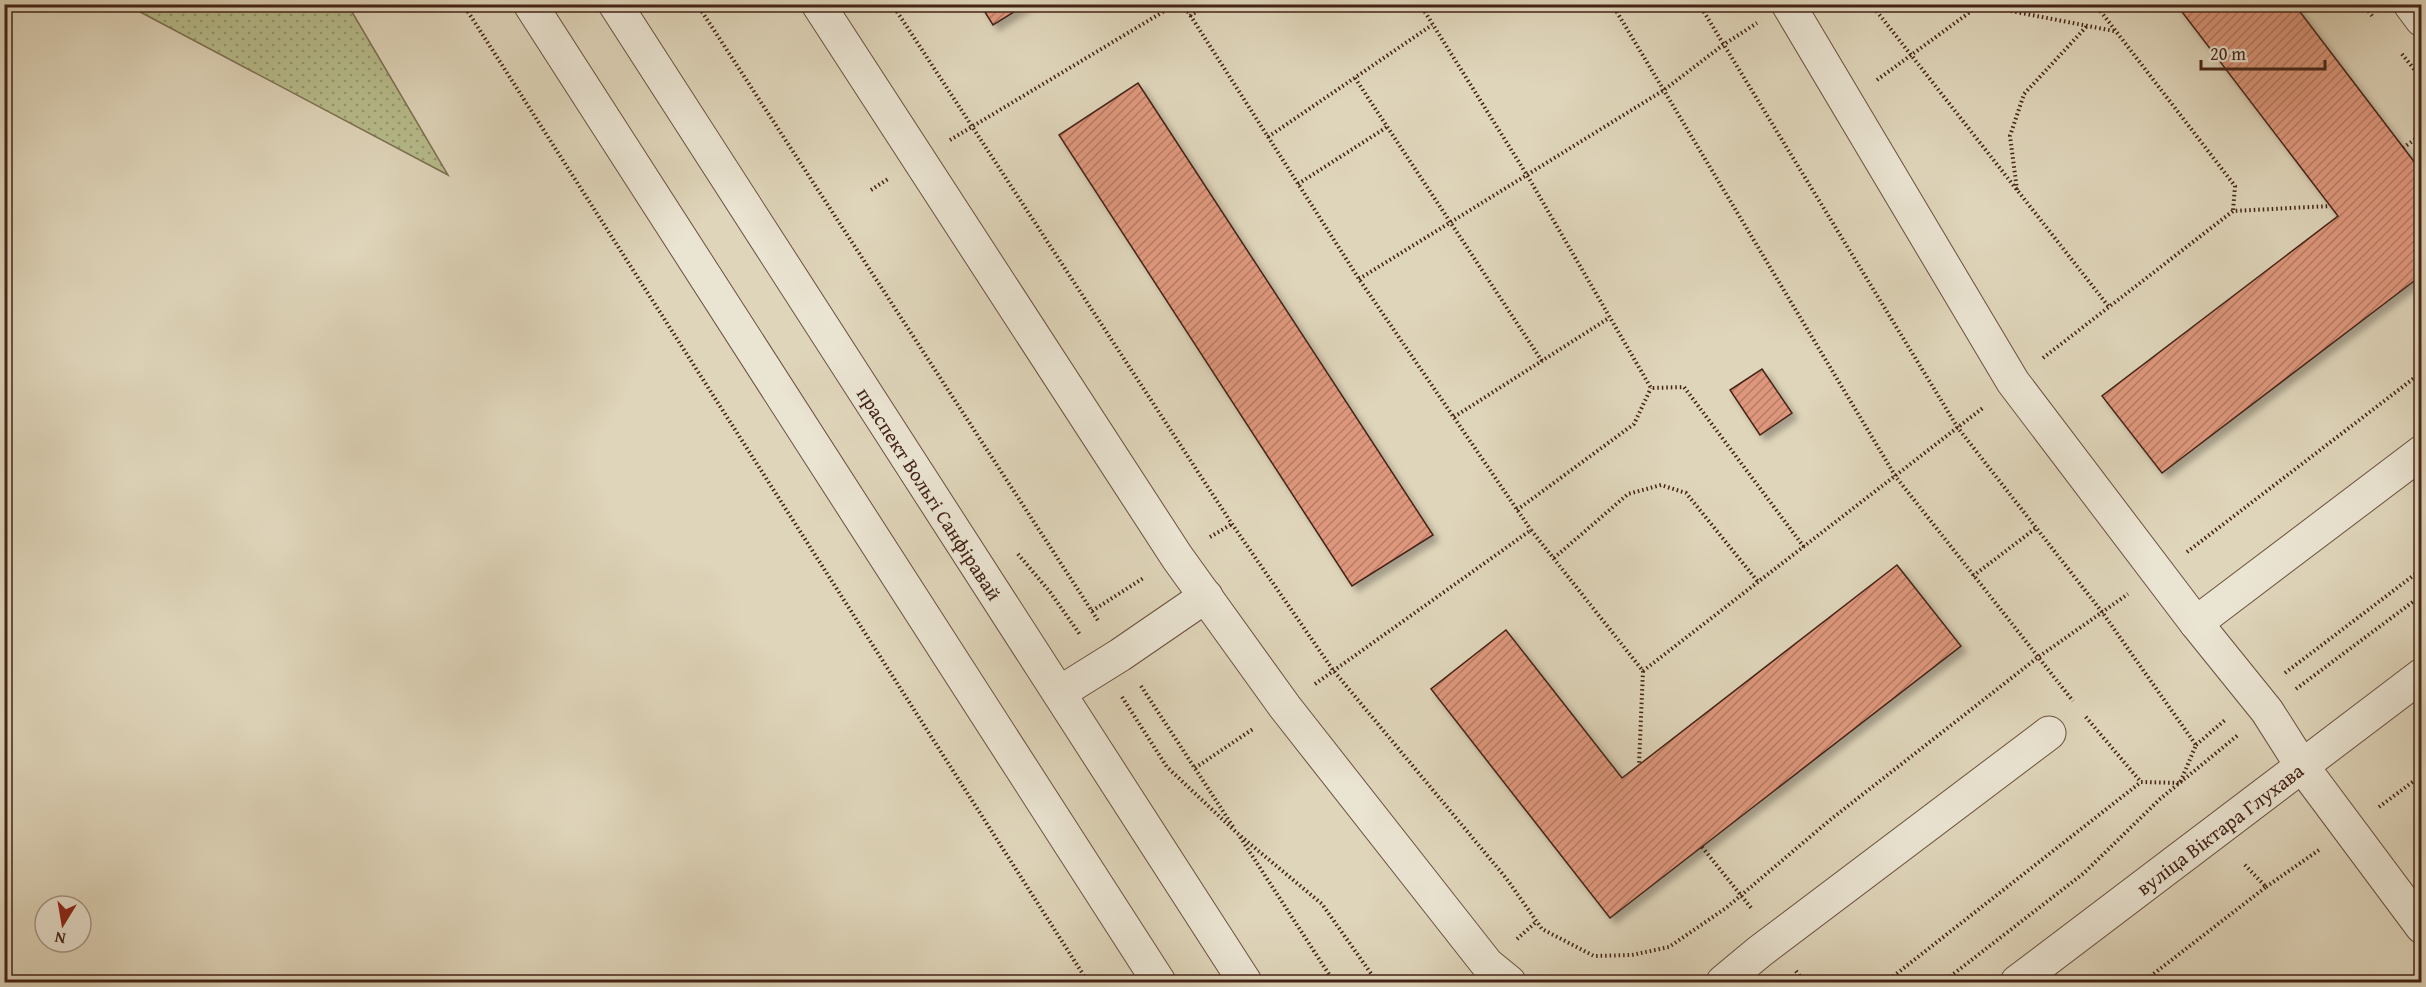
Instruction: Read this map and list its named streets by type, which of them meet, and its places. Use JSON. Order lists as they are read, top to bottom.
{
  "streets": {
    "street": ["праспект Вольгі Санфіравай", "вуліца Віктара Глухава"]
  },
  "scale_bar": "20 m",
  "north": "bottom"
}
